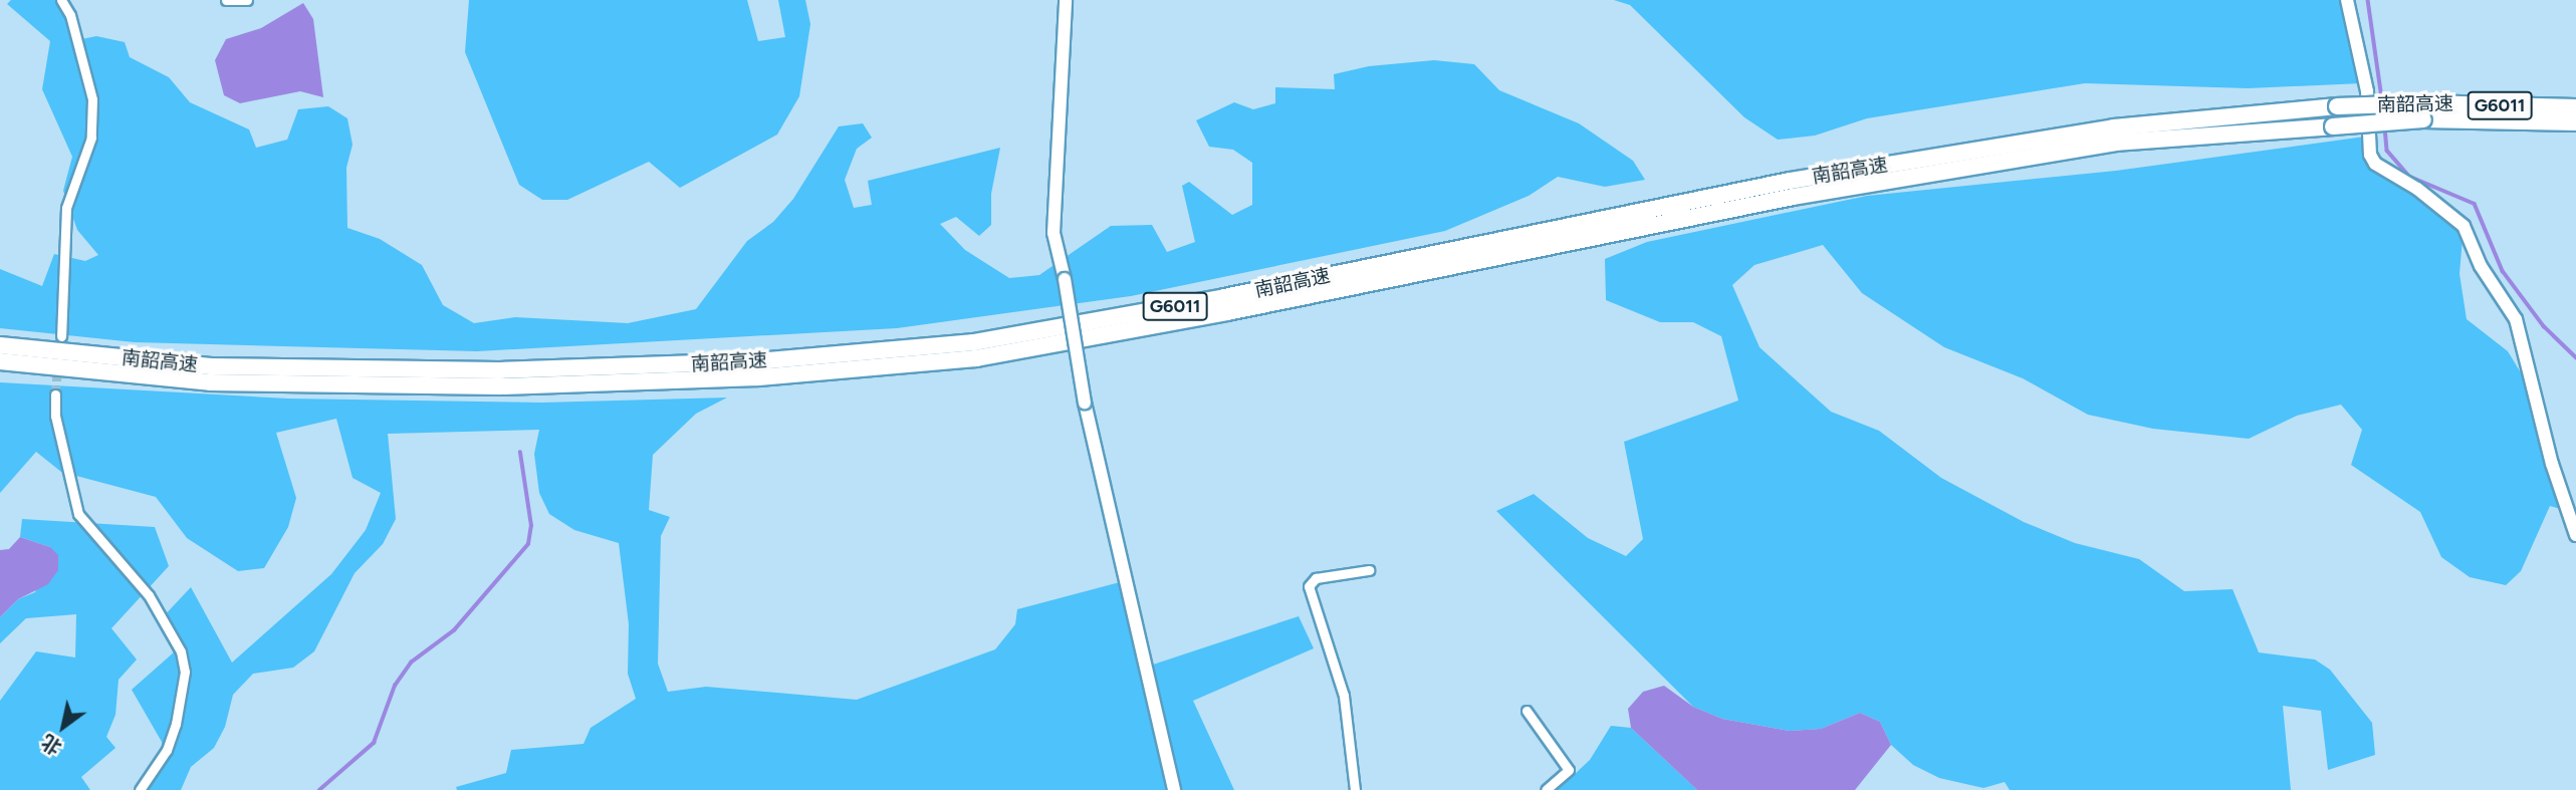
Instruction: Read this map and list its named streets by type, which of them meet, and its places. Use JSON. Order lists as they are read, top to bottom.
{
  "streets": {
    "highway": ["南韶高速", "G6011"]
  },
  "north": "bottom left"
}
